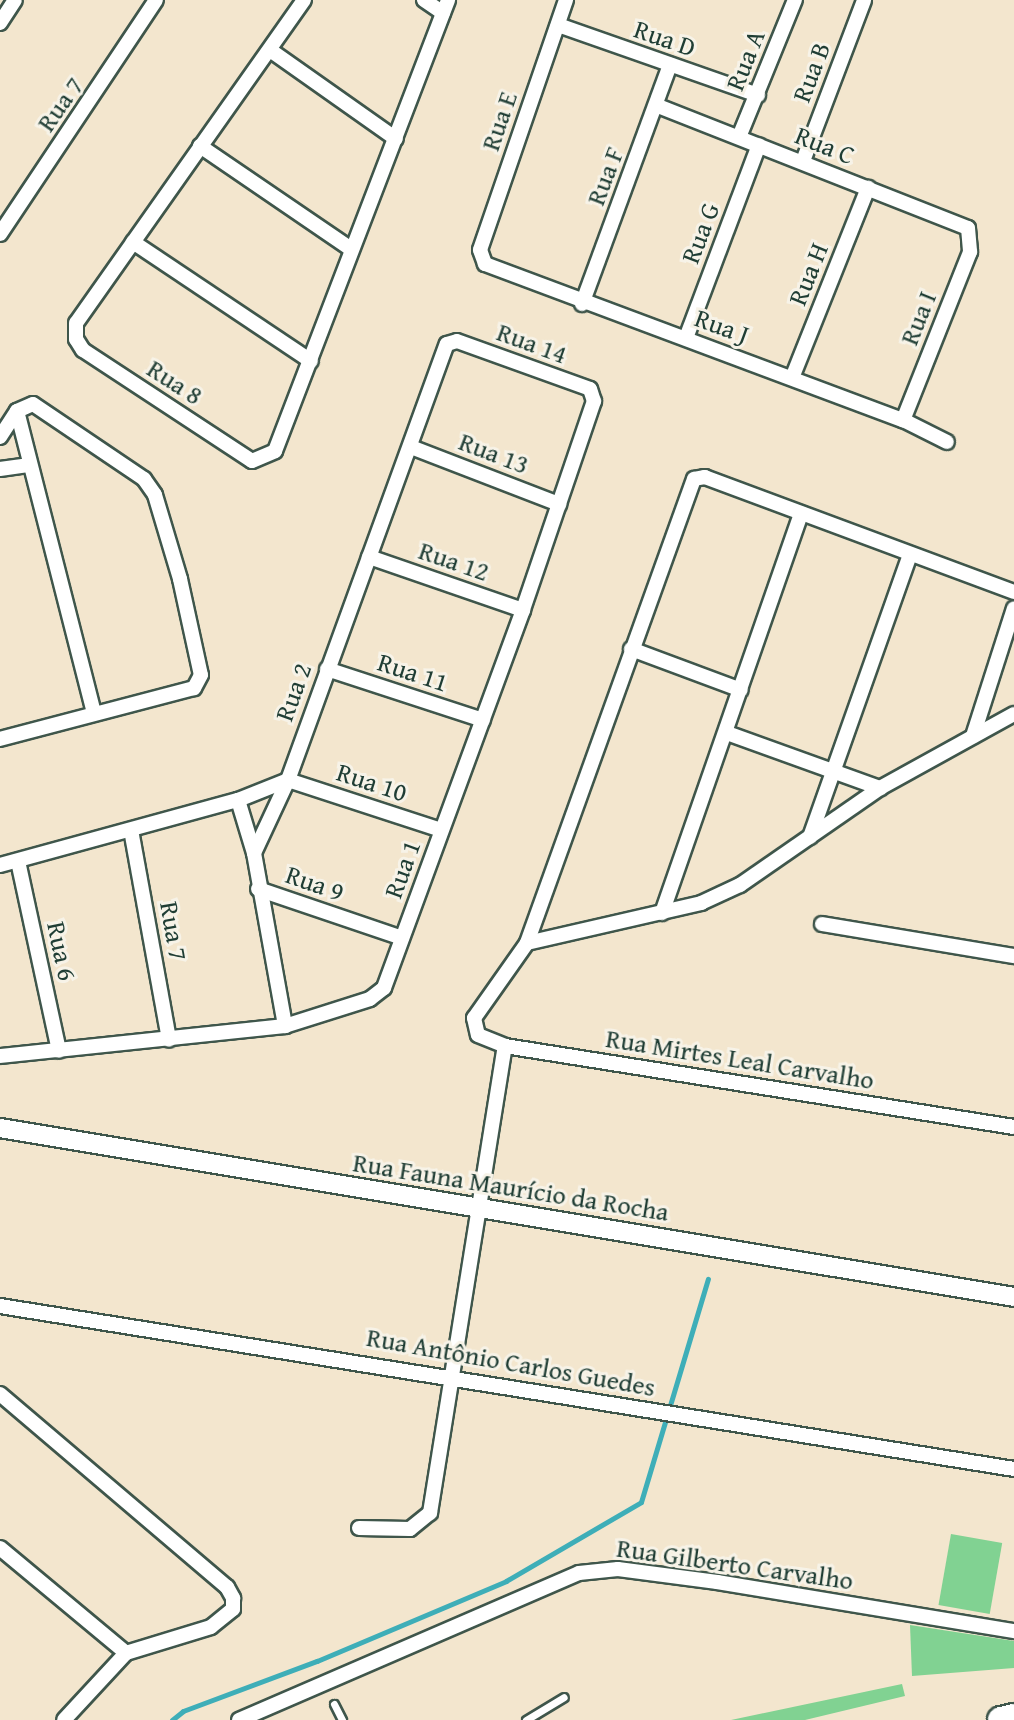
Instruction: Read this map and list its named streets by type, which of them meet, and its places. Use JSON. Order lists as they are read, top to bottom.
{
  "streets": {
    "street": [
      "Rua D",
      "Rua A",
      "Rua B",
      "Rua 7",
      "Rua E",
      "Rua C",
      "Rua F",
      "Rua G",
      "Rua H",
      "Rua I",
      "Rua J",
      "Rua 14",
      "Rua 8",
      "Rua 13",
      "Rua 12",
      "Rua 11",
      "Rua 2",
      "Rua 10",
      "Rua 1",
      "Rua 9",
      "Rua 6",
      "Rua Mirtes Leal Carvalho",
      "Rua Fauna Maurício da Rocha",
      "Rua Antônio Carlos Guedes",
      "Rua Gilberto Carvalho"
    ]
  },
  "crossings": [
    ["Rua D", "Rua A"],
    ["Rua D", "Rua E"],
    ["Rua D", "Rua F"],
    ["Rua A", "Rua C"],
    ["Rua B", "Rua C"],
    ["Rua 7", "Rua 1"],
    ["Rua E", "Rua J"],
    ["Rua C", "Rua F"],
    ["Rua C", "Rua G"],
    ["Rua C", "Rua H"],
    ["Rua C", "Rua I"],
    ["Rua F", "Rua J"],
    ["Rua G", "Rua J"],
    ["Rua H", "Rua J"],
    ["Rua I", "Rua J"],
    ["Rua 14", "Rua 2"],
    ["Rua 14", "Rua 1"],
    ["Rua 13", "Rua 2"],
    ["Rua 13", "Rua 1"],
    ["Rua 12", "Rua 2"],
    ["Rua 12", "Rua 1"],
    ["Rua 11", "Rua 2"],
    ["Rua 11", "Rua 1"],
    ["Rua 2", "Rua 10"],
    ["Rua 10", "Rua 1"],
    ["Rua 1", "Rua 9"],
    ["Rua 1", "Rua 6"]
  ]
}
